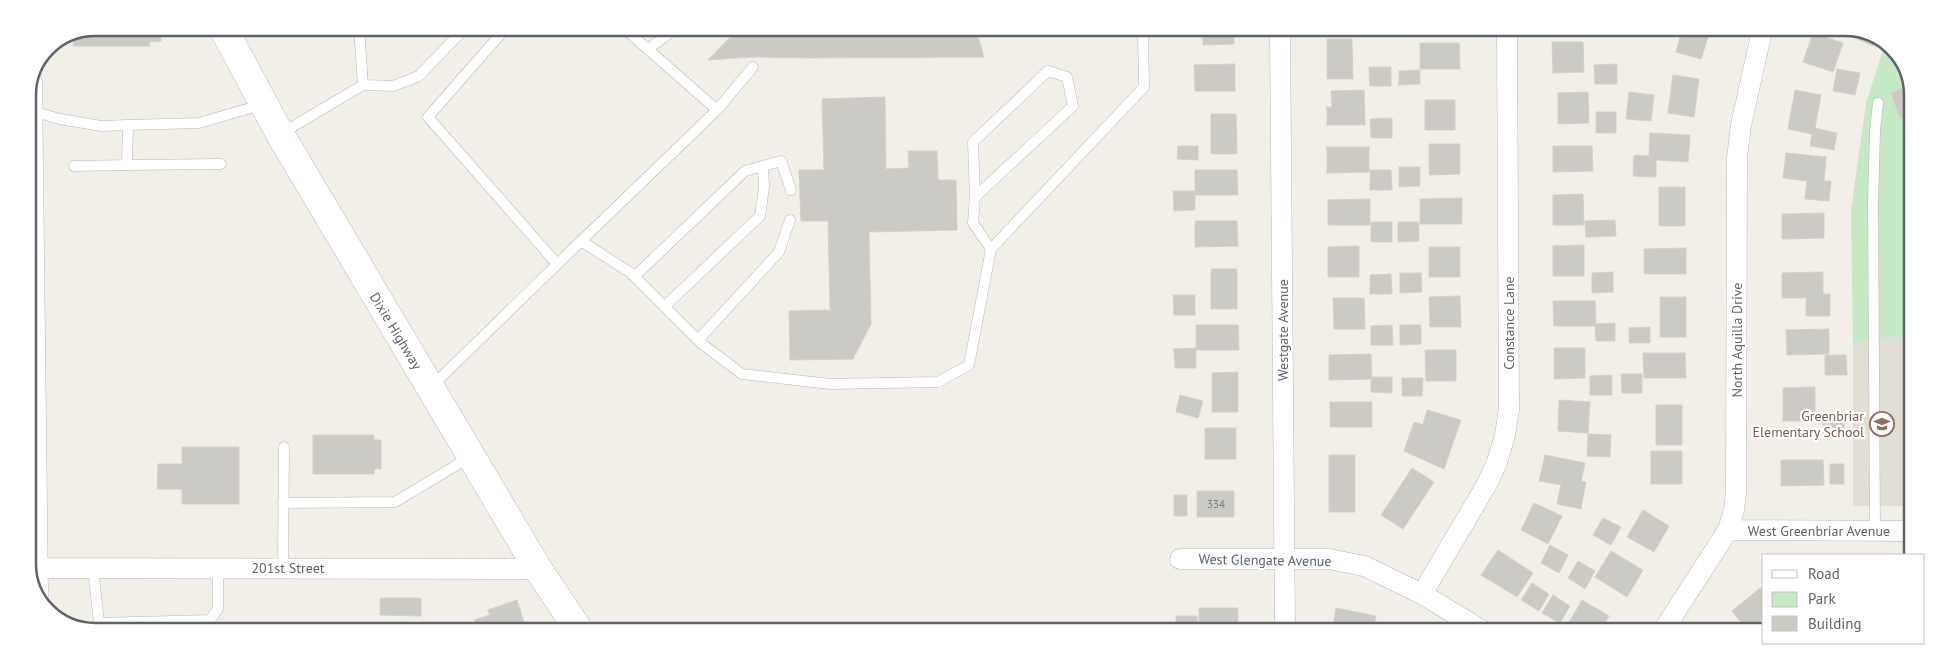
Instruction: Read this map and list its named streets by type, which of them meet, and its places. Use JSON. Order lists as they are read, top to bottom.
{
  "streets": {
    "main road": ["Dixie Highway"],
    "street": [
      "Constance Lane",
      "Westgate Avenue",
      "North Aquilla Drive",
      "West Greenbriar Avenue",
      "West Glengate Avenue",
      "201st Street"
    ]
  },
  "crossings": [
    ["Constance Lane", "West Glengate Avenue"],
    ["Westgate Avenue", "West Glengate Avenue"],
    ["Dixie Highway", "201st Street"],
    ["North Aquilla Drive", "West Greenbriar Avenue"]
  ],
  "places": {
    "school or university": ["Greenbriar Elementary School"]
  },
  "house_numbers": ["334"],
  "legend": ["Road", "Park", "Building"]
}
